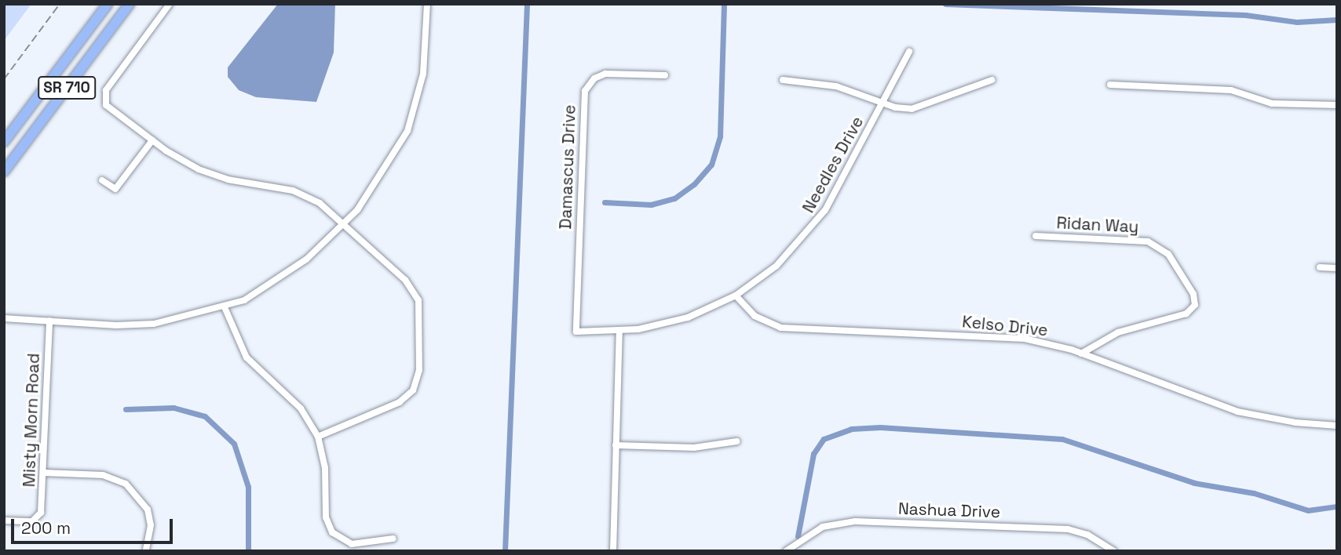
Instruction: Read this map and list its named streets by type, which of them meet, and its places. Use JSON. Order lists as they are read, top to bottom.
{
  "streets": {
    "highway": ["SR 710"],
    "street": [
      "Needles Drive",
      "Damascus Drive",
      "Ridan Way",
      "Kelso Drive",
      "Misty Morn Road",
      "Nashua Drive"
    ]
  },
  "crossings": [
    ["Needles Drive", "Damascus Drive"],
    ["Needles Drive", "Kelso Drive"],
    ["Ridan Way", "Kelso Drive"]
  ],
  "scale_bar": "200 m"
}
